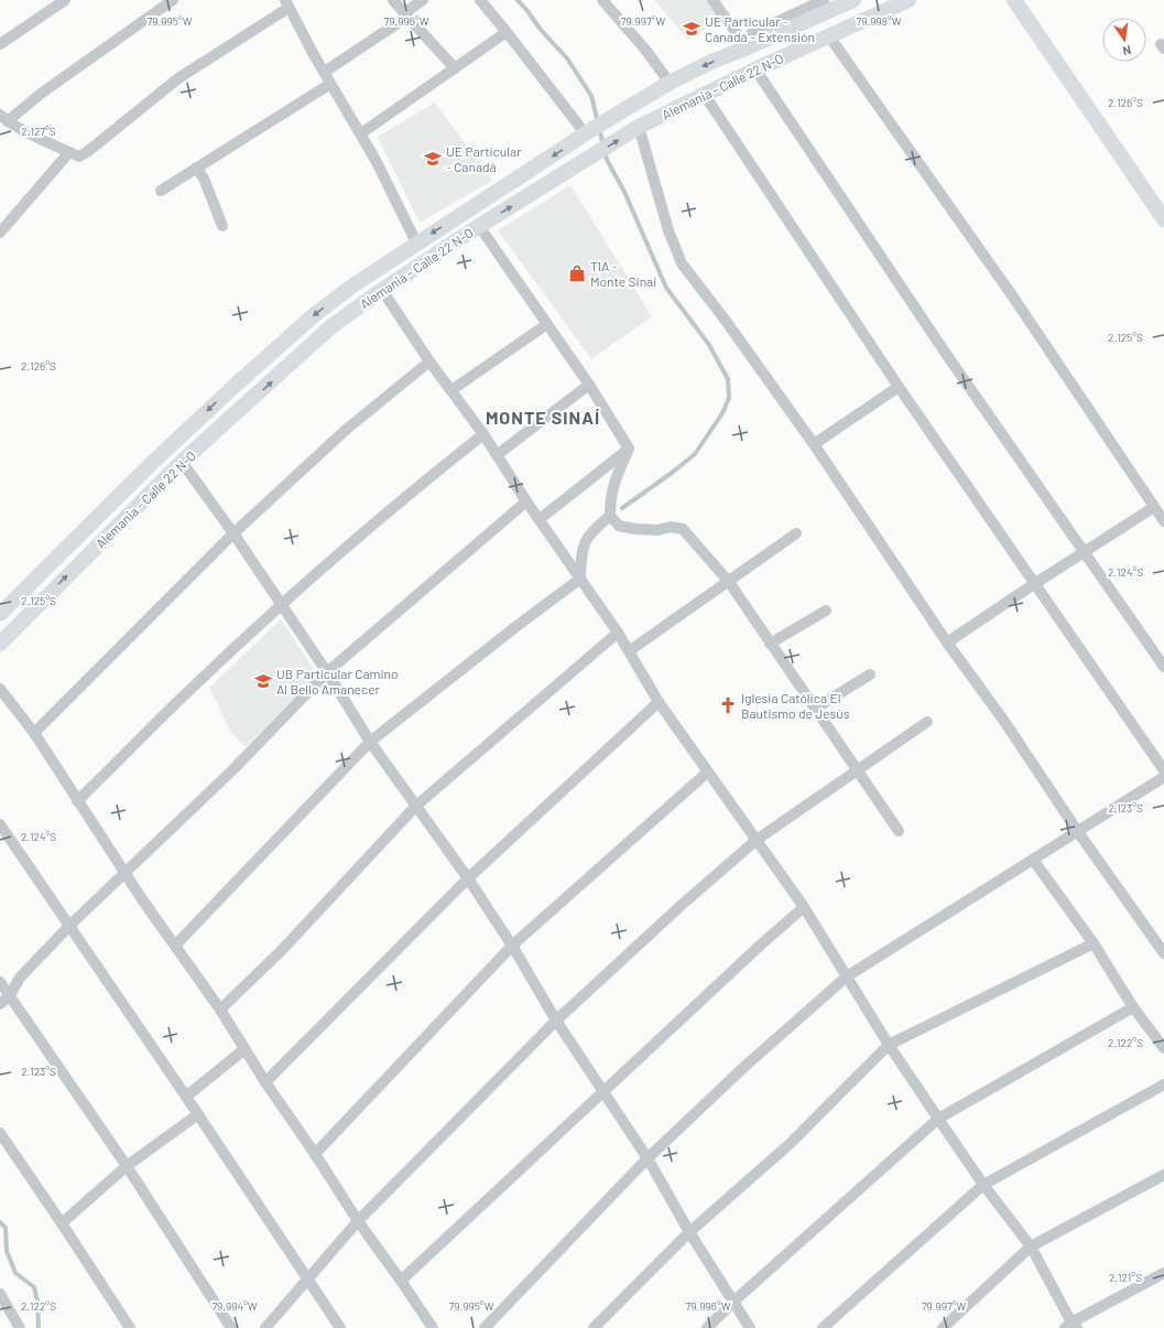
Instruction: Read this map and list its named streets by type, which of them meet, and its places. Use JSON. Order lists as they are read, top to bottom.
{
  "streets": {
    "street": ["Alemania - Calle 22 N-O"]
  },
  "districts": ["MONTE SINAÍ"],
  "places": {
    "school or university": ["UE Particular - Canadá - Extensión", "UE Particular - Canadá", "UB Particular Camino Al Bello Amanecer"],
    "shop": ["TIA - Monte Sinai"],
    "church": ["Iglesia Católica El Bautismo de Jesús"]
  },
  "north": "bottom",
  "coordinates": [
    "79.995°W",
    "79.996°W",
    "79.997°W",
    "79.998°W",
    "2.126°S",
    "2.127°S",
    "2.125°S",
    "2.124°S",
    "2.123°S",
    "2.122°S",
    "2.121°S",
    "79.994°W"
  ]
}
